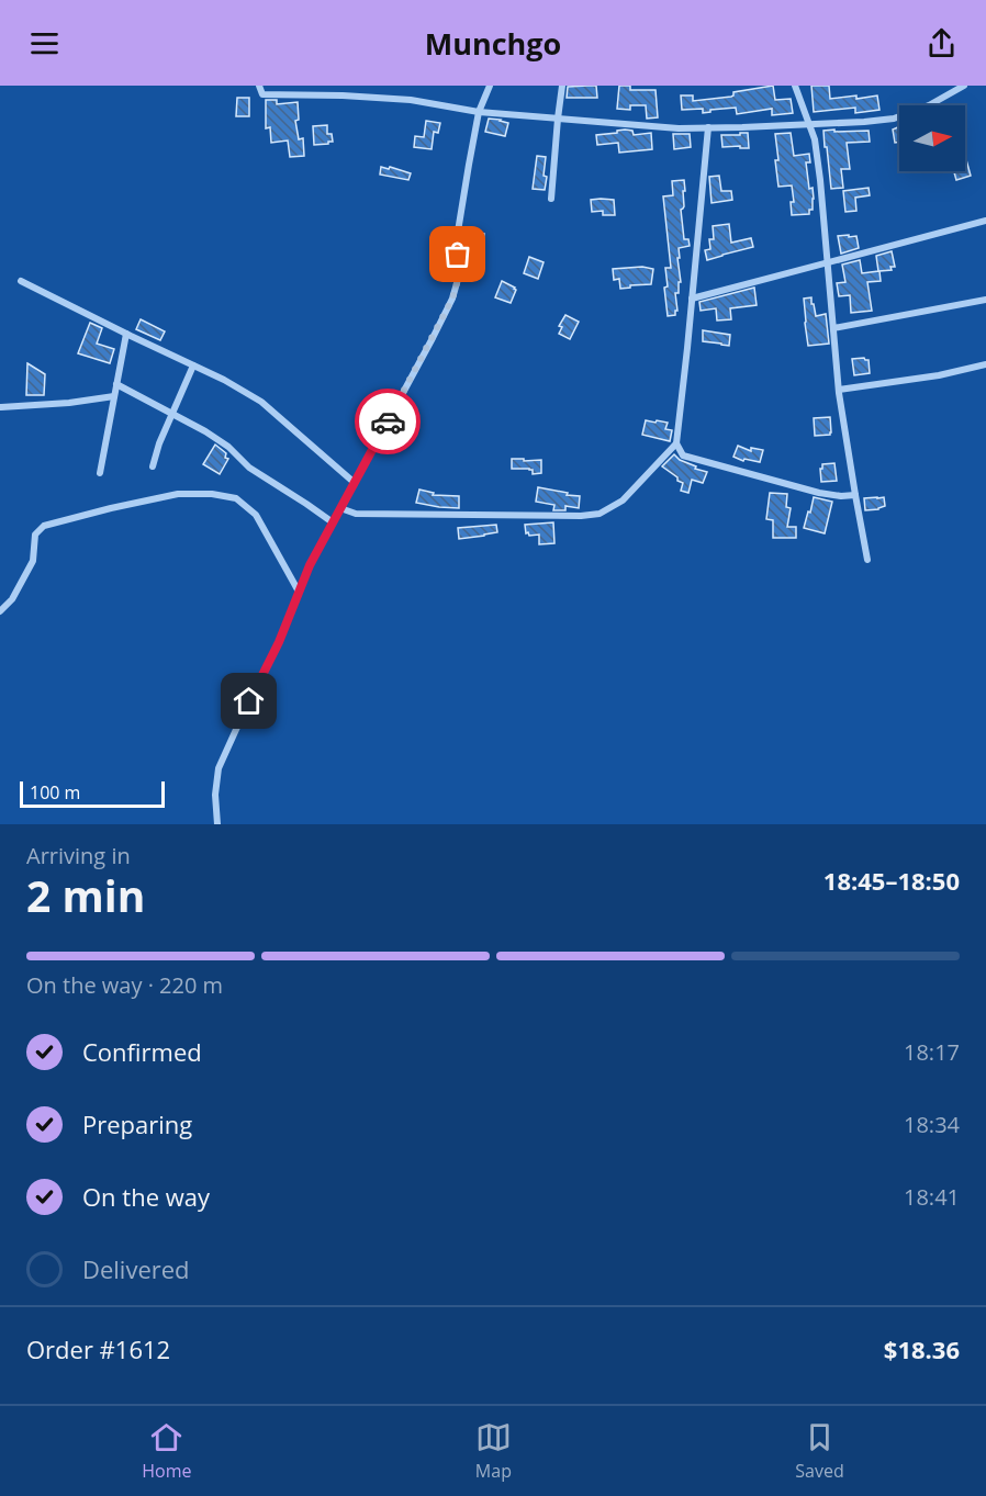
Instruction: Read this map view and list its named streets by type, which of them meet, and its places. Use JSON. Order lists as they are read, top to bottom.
{
  "scale_bar": "100 m",
  "north": "right",
  "page": {
    "header": "Munchgo",
    "scale": "100 m",
    "heading": ["2 min", "Arriving in", "18:45–18:50"],
    "panel": ["Order #1612", "$18.36"],
    "bar": "On the way · 220 m",
    "list": [
      ["Confirmed", "18:17"],
      ["Preparing", "18:34"],
      ["On the way", "18:41"],
      "Delivered"
    ],
    "tabs": ["Home", "Map", "Saved"]
  }
}
